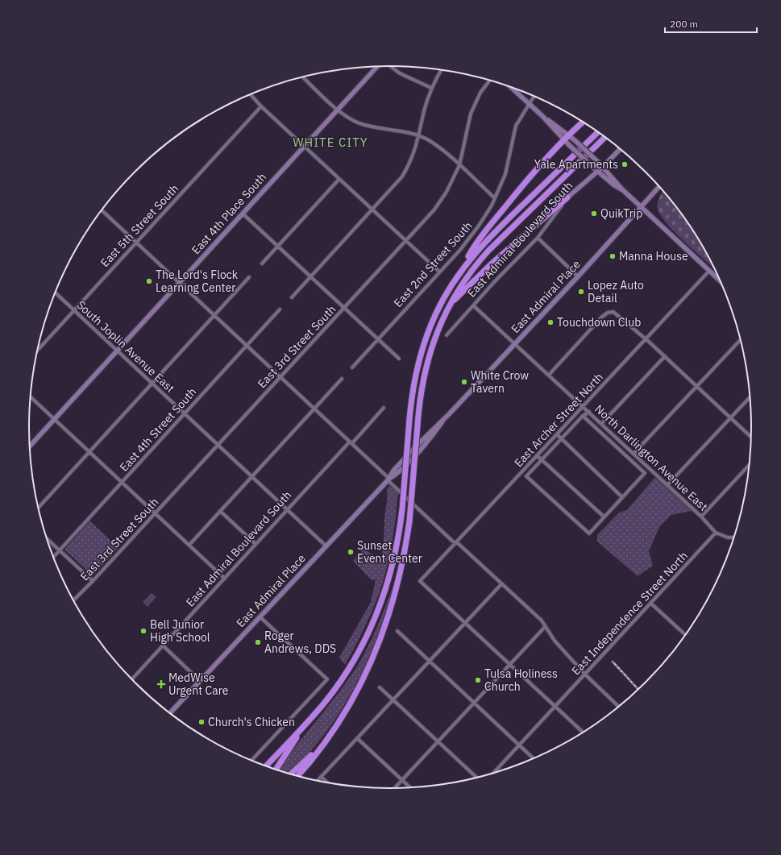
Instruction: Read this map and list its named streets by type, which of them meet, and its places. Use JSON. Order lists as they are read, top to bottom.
{
  "streets": {
    "main road": ["East 4th Place South", "East Admiral Boulevard South", "East Admiral Place"],
    "street": [
      "East 5th Street South",
      "East 2nd Street South",
      "South Joplin Avenue East",
      "East 3rd Street South",
      "East Archer Street North",
      "East 4th Street South",
      "North Darlington Avenue East",
      "East Independence Street North"
    ]
  },
  "crossings": [
    ["East 4th Place South", "South Joplin Avenue East"],
    ["East 5th Street South", "South Joplin Avenue East"],
    ["East Admiral Boulevard South", "South Joplin Avenue East"],
    ["East Admiral Boulevard South", "North Darlington Avenue East"],
    ["East Admiral Place", "South Joplin Avenue East"],
    ["East Admiral Place", "North Darlington Avenue East"],
    ["South Joplin Avenue East", "East 3rd Street South"],
    ["South Joplin Avenue East", "East 4th Street South"],
    ["East Archer Street North", "North Darlington Avenue East"],
    ["North Darlington Avenue East", "East Independence Street North"]
  ],
  "districts": ["WHITE CITY"],
  "places": {
    "other": [
      "Yale Apartments",
      "QuikTrip",
      "Manna House",
      "The Lord's Flock Learning Center",
      "Lopez Auto Detail",
      "Touchdown Club",
      "White Crow Tavern",
      "Sunset Event Center",
      "Bell Junior High School",
      "Roger Andrews, DDS",
      "Tulsa Holiness Church",
      "Church's Chicken"
    ],
    "health": ["MedWise Urgent Care"]
  },
  "scale_bar": "200 m"
}
